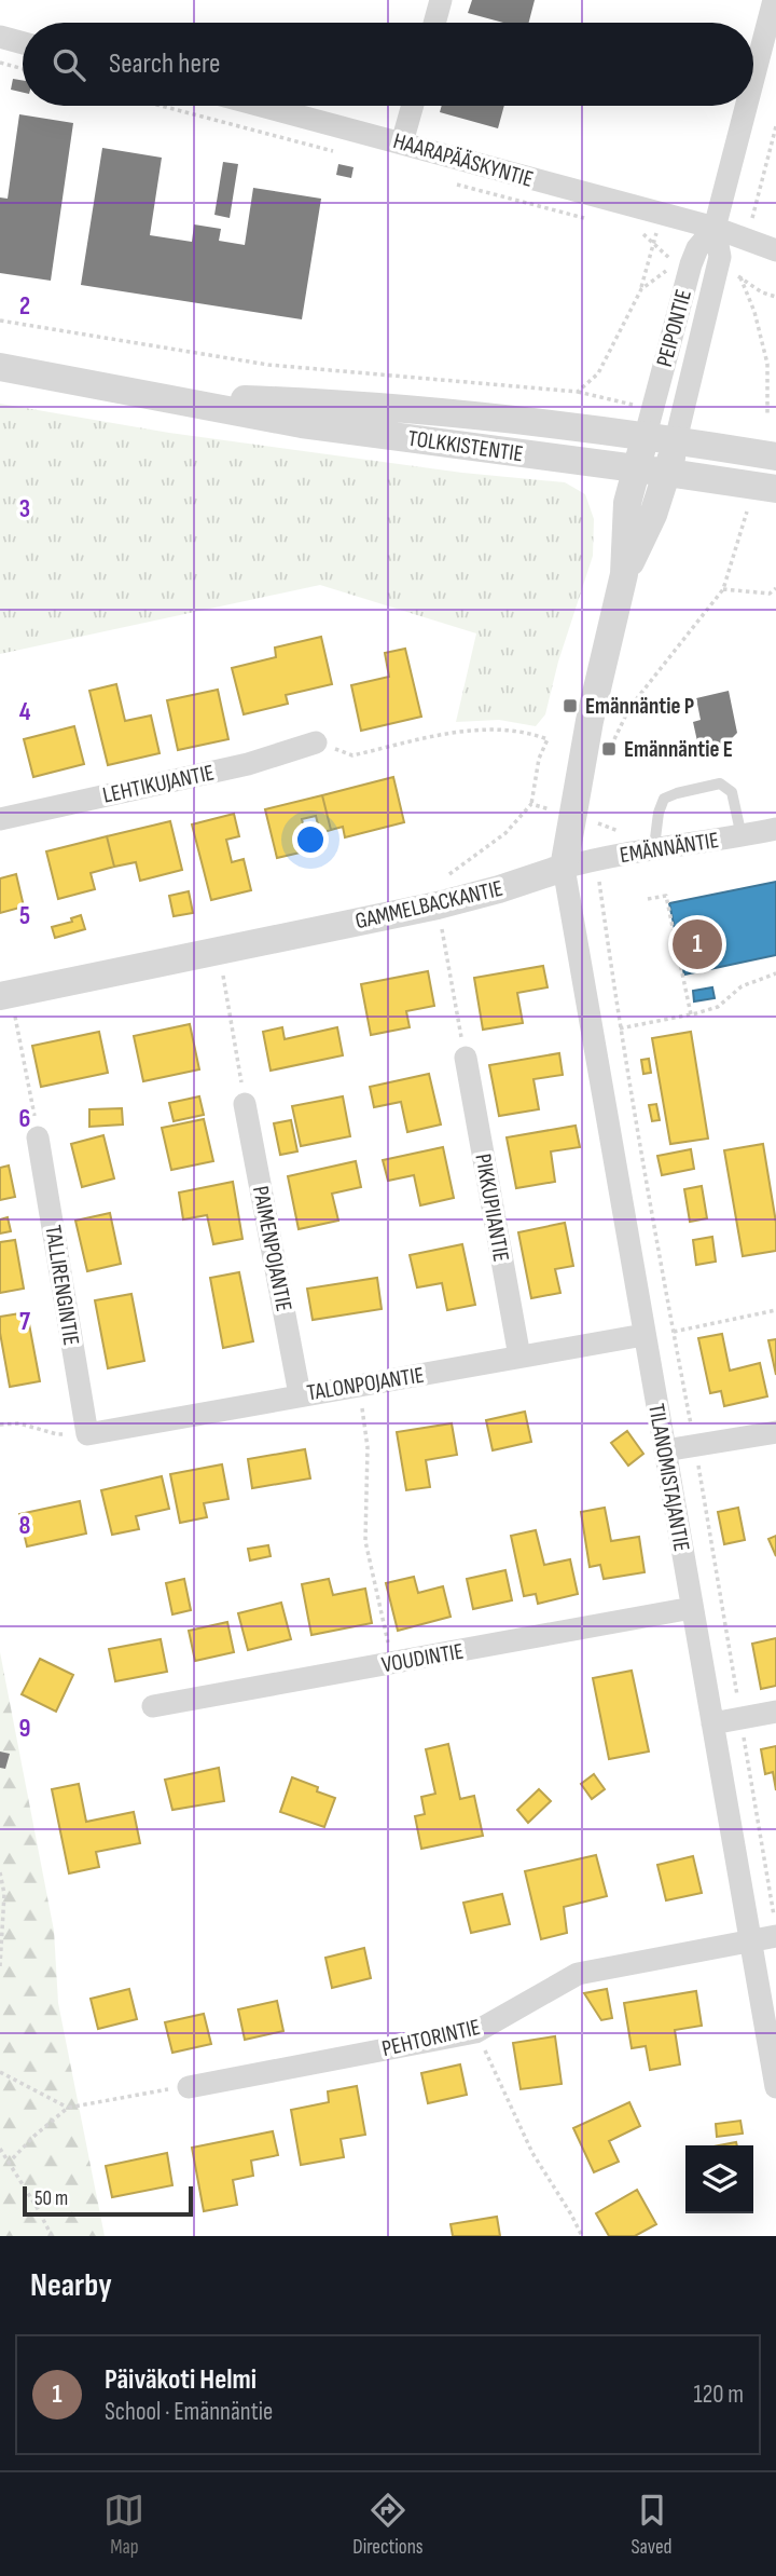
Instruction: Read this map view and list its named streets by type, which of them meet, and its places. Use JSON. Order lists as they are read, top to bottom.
{
  "streets": {
    "street": [
      "HAARAPÄÄSKYNTIE",
      "PEIPONTIE",
      "TOLKKISTENTIE",
      "LEHTIKUJANTIE",
      "EMÄNNÄNTIE",
      "GAMMELBACKANTIE",
      "PIKKUPIIANTIE",
      "PAIMENPOJANTIE",
      "TALLIRENGINTIE",
      "TALONPOJANTIE",
      "TILANOMISTAJANTIE",
      "VOUDINTIE",
      "PEHTORINTIE"
    ]
  },
  "crossings": [
    ["HAARAPÄÄSKYNTIE", "PEIPONTIE"],
    ["PEIPONTIE", "TOLKKISTENTIE"],
    ["EMÄNNÄNTIE", "GAMMELBACKANTIE"],
    ["EMÄNNÄNTIE", "TILANOMISTAJANTIE"],
    ["GAMMELBACKANTIE", "TILANOMISTAJANTIE"],
    ["PIKKUPIIANTIE", "TALONPOJANTIE"],
    ["PAIMENPOJANTIE", "TALONPOJANTIE"],
    ["TALLIRENGINTIE", "TALONPOJANTIE"],
    ["TALONPOJANTIE", "TILANOMISTAJANTIE"],
    ["TILANOMISTAJANTIE", "VOUDINTIE"],
    ["TILANOMISTAJANTIE", "PEHTORINTIE"]
  ],
  "places": {
    "transit": ["Emännäntie P", "Emännäntie E"]
  },
  "scale_bar": "50 m",
  "page": {
    "search": "Search here",
    "pins": "1",
    "scale": "50 m",
    "heading": "Nearby",
    "list": [
      {
        "mark": "1",
        "name": "Päiväkoti Helmi",
        "note": "School · Emännäntie",
        "value": "120 m"
      }
    ],
    "nav": ["Map", "Directions", "Saved"]
  },
  "grid": {
    "rows": [
      "2",
      "3",
      "4",
      "5",
      "6",
      "7",
      "8",
      "9"
    ]
  }
}
